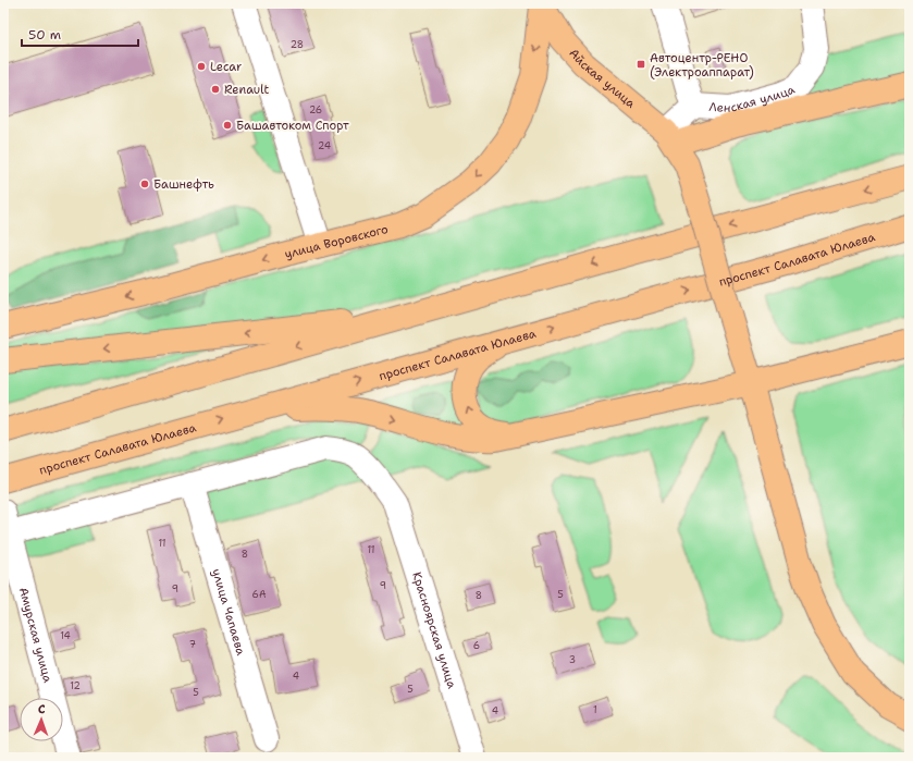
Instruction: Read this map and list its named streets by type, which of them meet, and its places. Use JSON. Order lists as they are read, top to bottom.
{
  "streets": {
    "main road": ["Айская улица", "улица Воровского", "проспект Салавата Юлаева"],
    "street": [
      "Ленская улица",
      "улица Чапаева",
      "Красноярская улица",
      "Амурская улица"
    ]
  },
  "crossings": [
    ["Айская улица", "улица Воровского"],
    ["улица Чапаева", "Красноярская улица"],
    ["Красноярская улица", "Амурская улица"]
  ],
  "places": {
    "transit": ["Автоцентр-РЕНО (Электроаппарат)"],
    "other": [
      "Lecar",
      "Renault",
      "Башавтоком Спорт",
      "Башнефть"
    ]
  },
  "house_numbers": [
    "28",
    "26",
    "24",
    "11",
    "11",
    "8",
    "9",
    "9",
    "6А",
    "5",
    "8",
    "14",
    "7",
    "6",
    "3",
    "4",
    "12",
    "5",
    "5",
    "1",
    "4"
  ],
  "scale_bar": "50 m",
  "north": "top"
}
